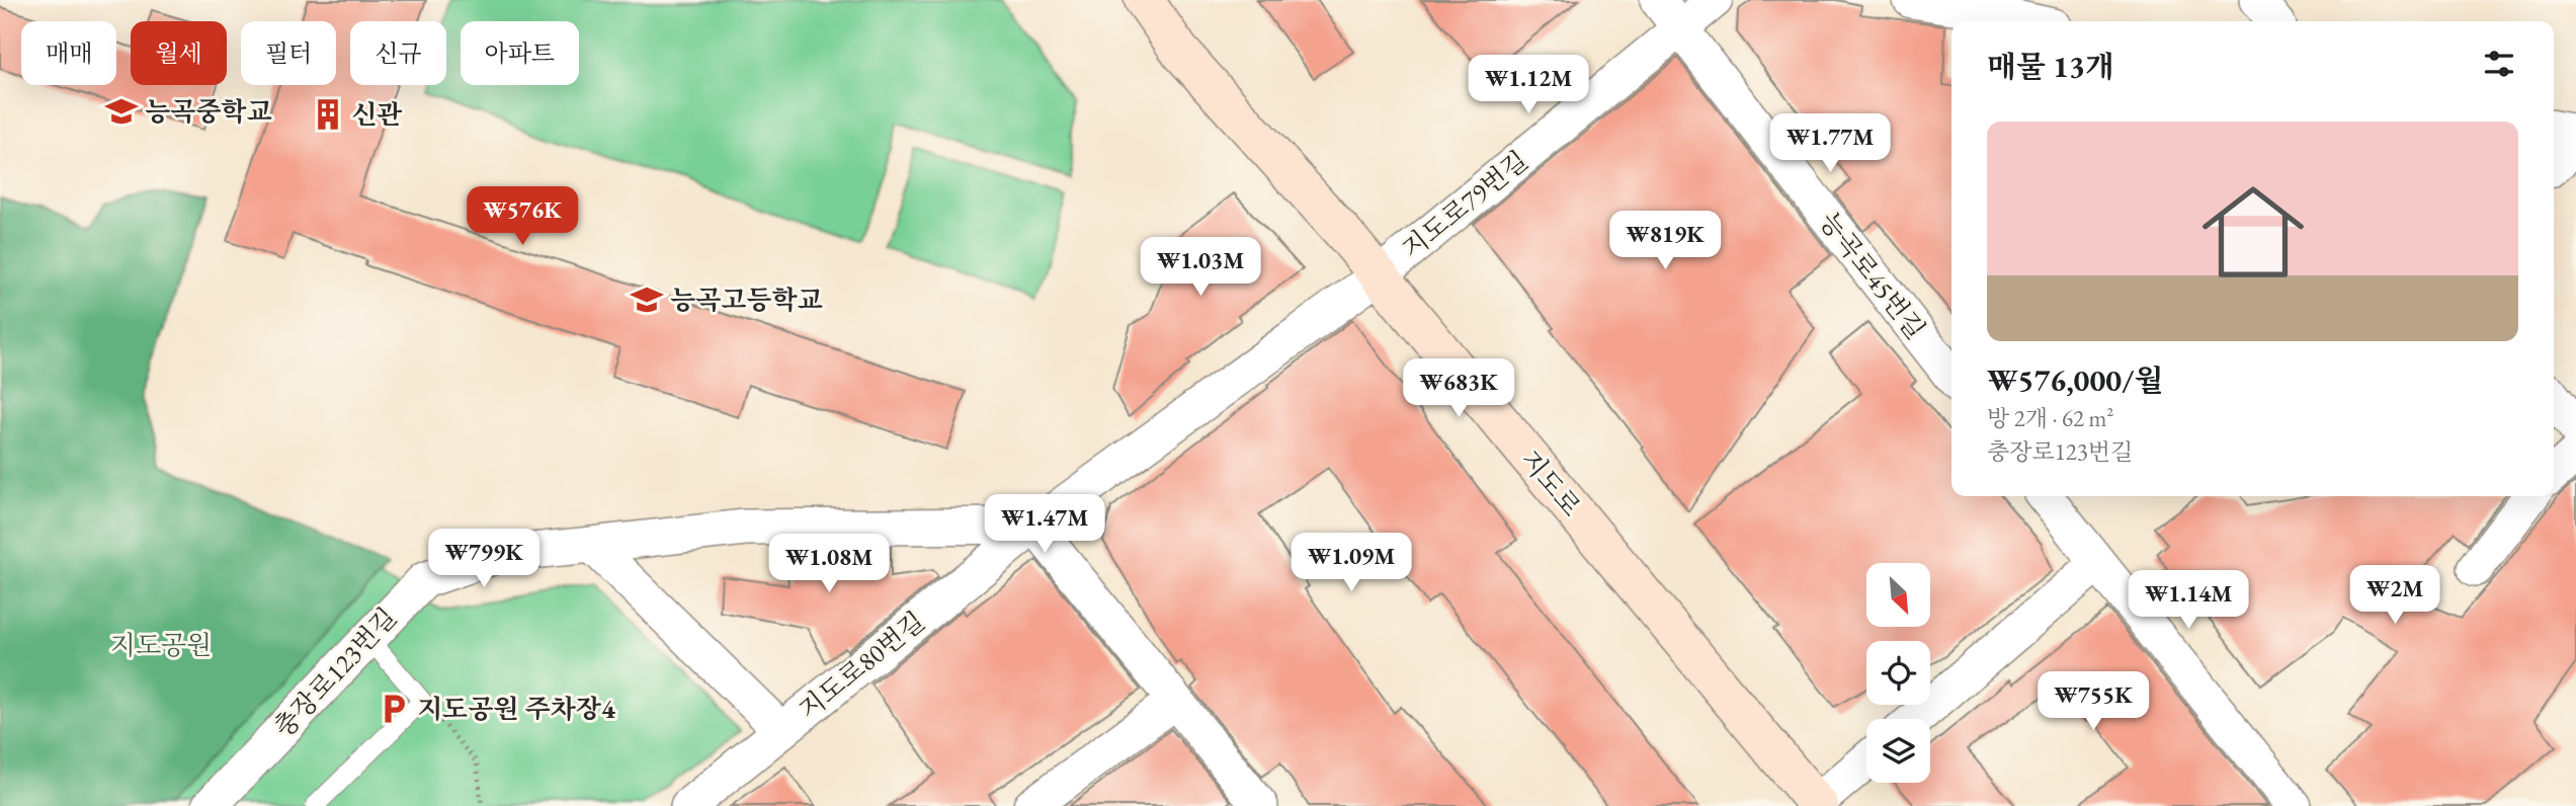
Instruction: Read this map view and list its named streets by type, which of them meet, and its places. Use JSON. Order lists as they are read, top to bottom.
{
  "streets": {
    "main road": ["지도로"],
    "street": [
      "지도로79번길",
      "능곡로45번길",
      "지도로80번길",
      "충장로123번길"
    ]
  },
  "crossings": [
    ["지도로79번길", "능곡로45번길"],
    ["지도로79번길", "지도로"],
    ["지도로79번길", "지도로80번길"],
    ["지도로", "지도로80번길"]
  ],
  "parks": ["지도공원"],
  "places": {
    "school or university": ["능곡중학교", "능곡고등학교"],
    "building": ["신관"],
    "parking": ["지도공원 주차장4"]
  },
  "north": "bottom right",
  "page": {
    "chip": [
      "매매",
      "월세",
      "필터",
      "신규",
      "아파트"
    ],
    "heading": "매물 13개",
    "price": [
      "₩1.12M",
      "₩1.77M",
      "₩576K",
      "₩819K",
      "₩1.03M",
      "₩683K",
      "₩1.47M",
      "₩799K",
      "₩1.09M",
      "₩1.08M",
      "₩2M",
      "₩1.14M",
      "₩755K"
    ],
    "list": [
      {
        "name": "₩576,000/월",
        "note": "방 2개 · 62 m² · 충장로123번길"
      }
    ]
  }
}
